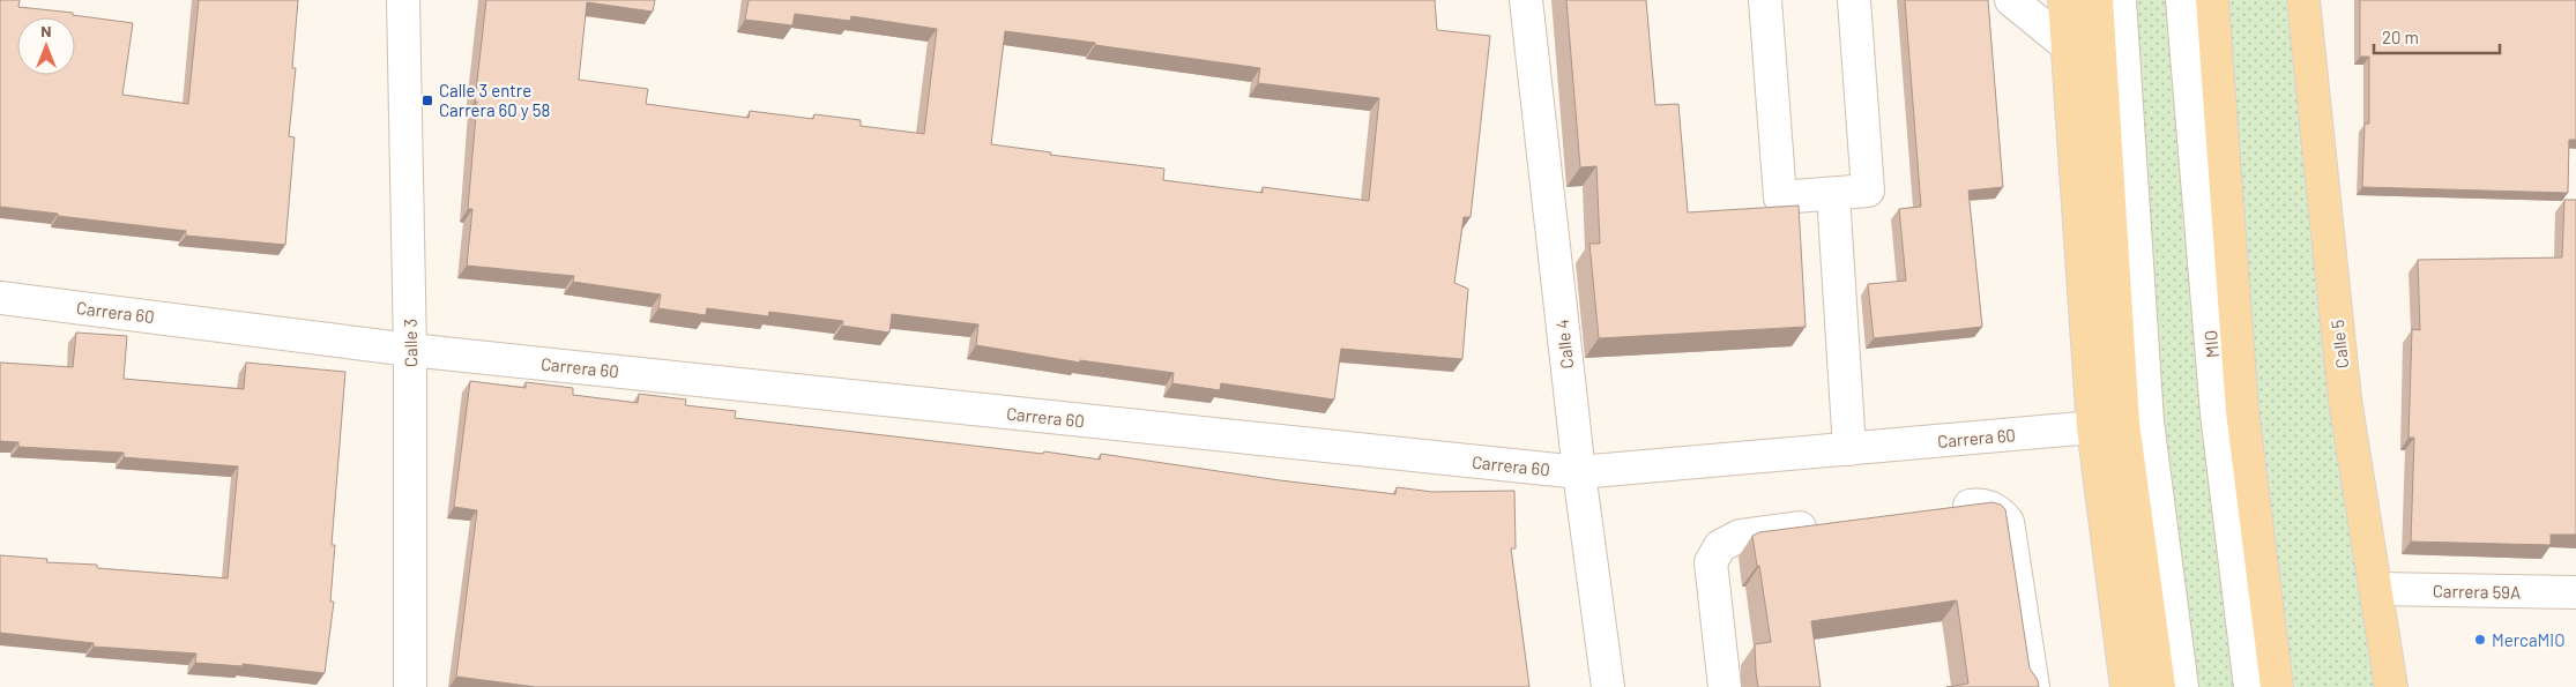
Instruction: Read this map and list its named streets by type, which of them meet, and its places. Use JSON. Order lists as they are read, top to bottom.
{
  "streets": {
    "main road": ["Calle 5"],
    "street": [
      "Carrera 60",
      "Calle 3",
      "Calle 4",
      "MIO",
      "Carrera 59A"
    ]
  },
  "crossings": [
    ["Carrera 60", "Calle 3"],
    ["Carrera 60", "Calle 4"],
    ["Calle 5", "Carrera 59A"]
  ],
  "places": {
    "transit": ["Calle 3 entre Carrera 60 y 58"],
    "other": ["MercaMIO"]
  },
  "scale_bar": "20 m",
  "north": "top"
}
